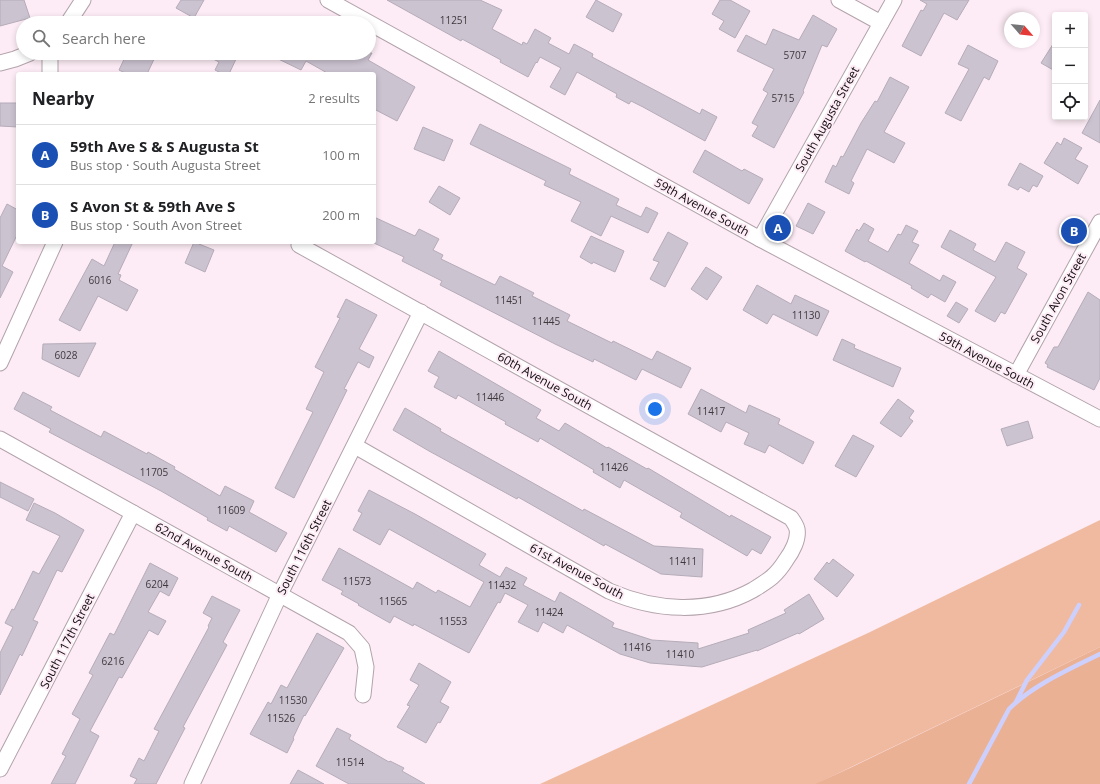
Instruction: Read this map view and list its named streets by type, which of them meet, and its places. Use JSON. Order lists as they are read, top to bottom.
{
  "streets": {
    "street": [
      "South Augusta Street",
      "59th Avenue South",
      "South Avon Street",
      "60th Avenue South",
      "South 116th Street",
      "62nd Avenue South",
      "61st Avenue South",
      "South 117th Street"
    ]
  },
  "crossings": [
    ["South Augusta Street", "59th Avenue South"],
    ["59th Avenue South", "South Avon Street"],
    ["60th Avenue South", "South 116th Street"],
    ["60th Avenue South", "61st Avenue South"],
    ["South 116th Street", "62nd Avenue South"],
    ["South 116th Street", "61st Avenue South"],
    ["62nd Avenue South", "South 117th Street"]
  ],
  "house_numbers": [
    "11251",
    "5707",
    "5715",
    "6016",
    "11451",
    "11130",
    "11445",
    "6028",
    "11446",
    "11417",
    "11426",
    "11705",
    "11609",
    "11411",
    "11573",
    "6204",
    "11432",
    "11565",
    "11424",
    "11553",
    "11416",
    "11410",
    "6216",
    "11530",
    "11526",
    "11514"
  ],
  "north": "bottom right",
  "page": {
    "map_buttons": ["+", "−"],
    "search": "Search here",
    "heading": ["Nearby", "2 results"],
    "list": [
      {
        "mark": "A",
        "name": "59th Ave S & S Augusta St",
        "note": "Bus stop · South Augusta Street",
        "value": "100 m"
      },
      {
        "mark": "B",
        "name": "S Avon St & 59th Ave S",
        "note": "Bus stop · South Avon Street",
        "value": "200 m"
      }
    ],
    "pins": ["A", "B"]
  }
}
